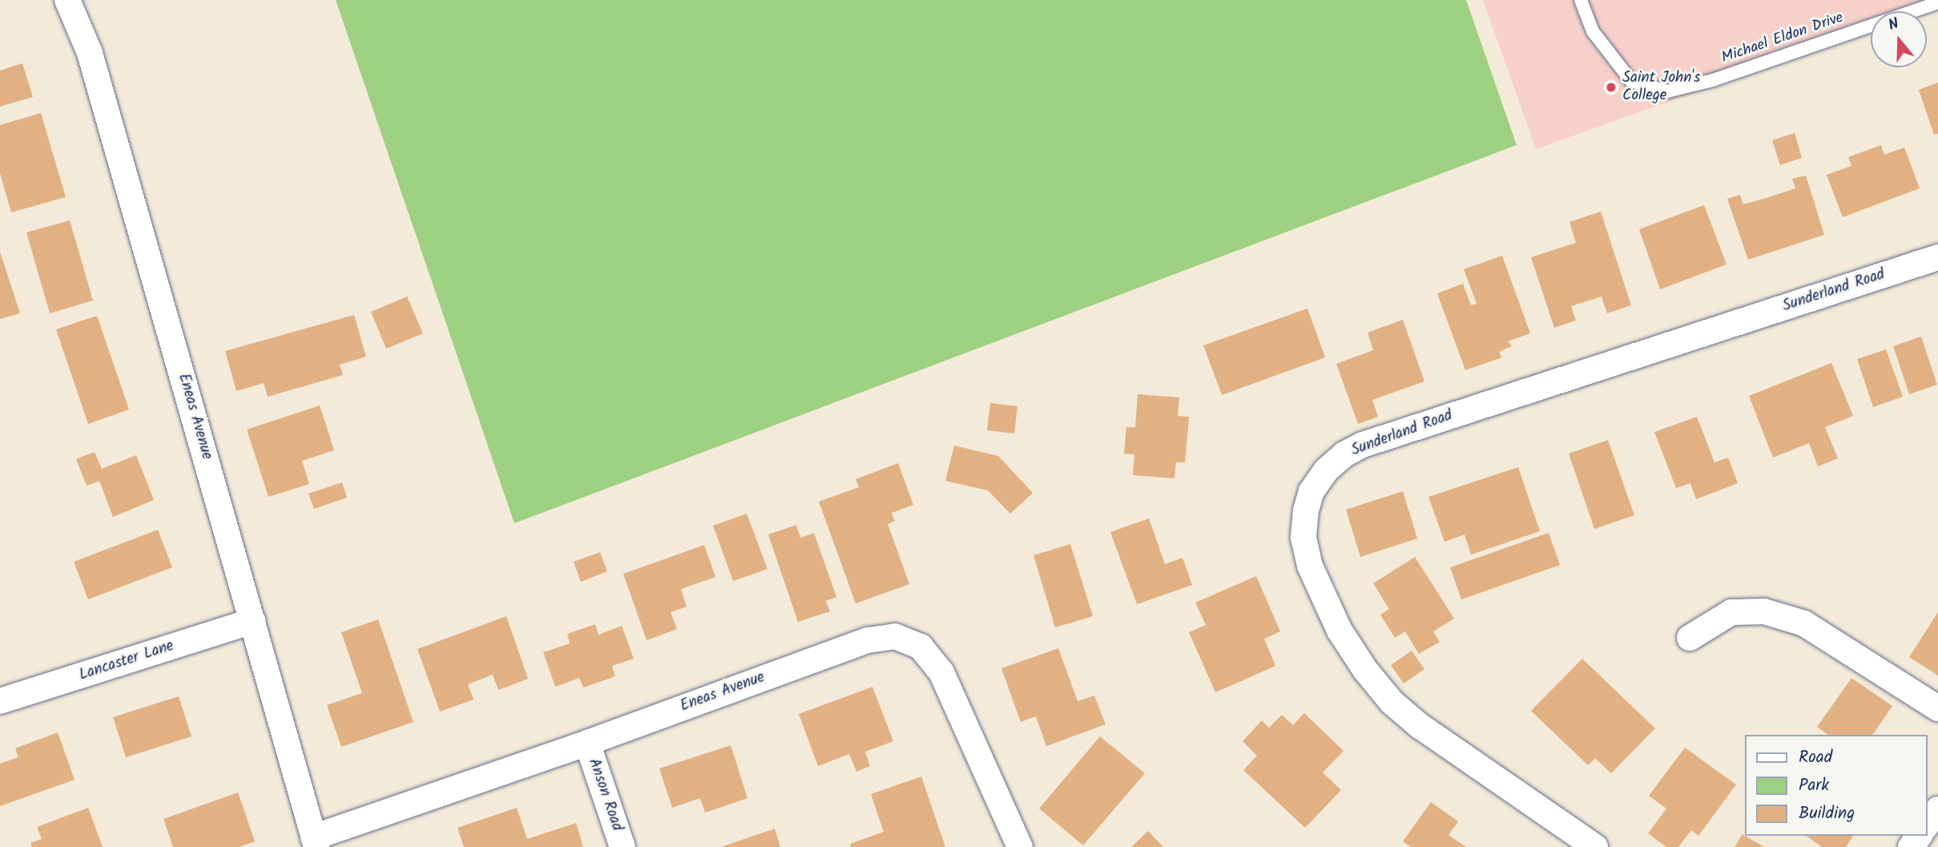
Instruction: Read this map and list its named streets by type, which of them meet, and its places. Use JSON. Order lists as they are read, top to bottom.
{
  "streets": {
    "street": [
      "Sunderland Road",
      "Eneas Avenue",
      "Lancaster Lane",
      "Anson Road"
    ],
    "lane": ["Michael Eldon Drive"]
  },
  "crossings": [
    ["Eneas Avenue", "Lancaster Lane"],
    ["Eneas Avenue", "Anson Road"]
  ],
  "places": ["Saint John's College"],
  "legend": ["Road", "Park", "Building"],
  "north": "top"
}
